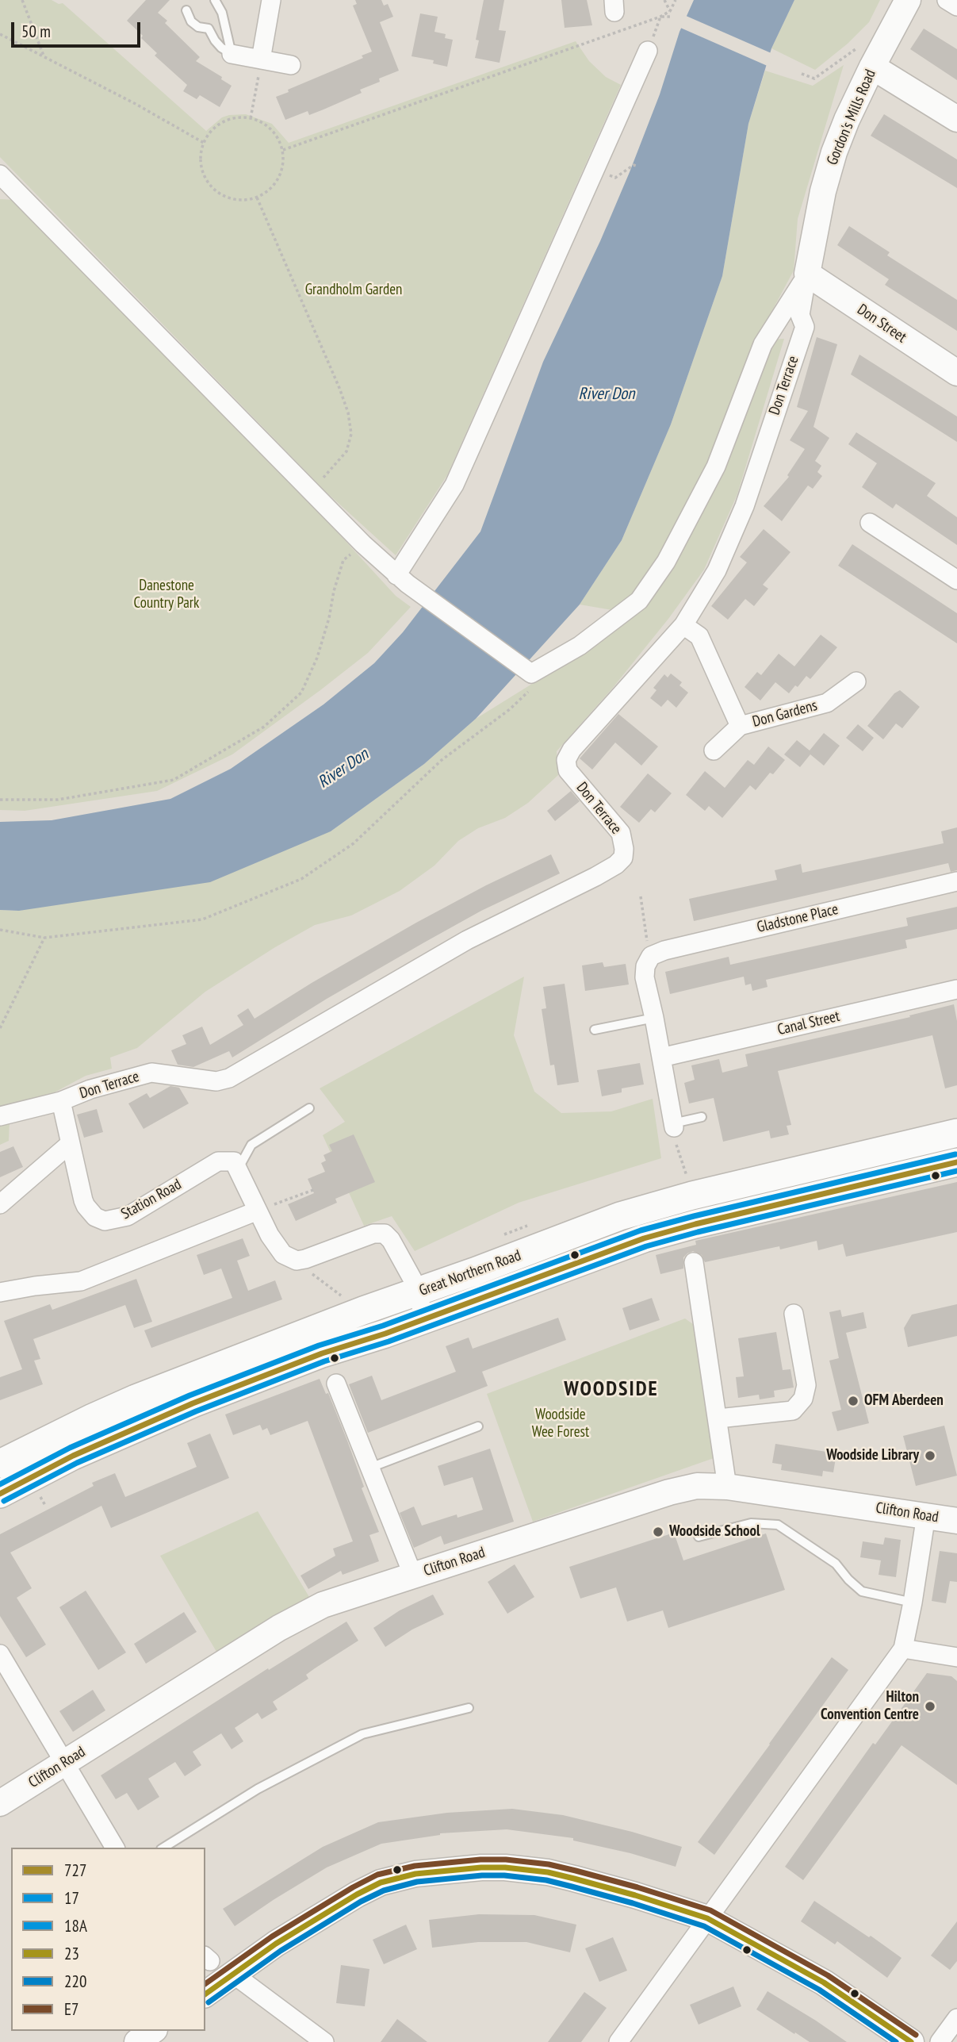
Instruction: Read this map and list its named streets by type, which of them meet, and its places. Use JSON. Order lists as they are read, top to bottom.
{
  "streets": {
    "main road": ["Great Northern Road"],
    "street": [
      "Gordon's Mills Road",
      "Don Street",
      "Don Terrace",
      "Don Gardens",
      "Gladstone Place",
      "Canal Street",
      "Station Road",
      "Clifton Road"
    ]
  },
  "crossings": [
    ["Gordon's Mills Road", "Don Street"],
    ["Gordon's Mills Road", "Don Terrace"],
    ["Don Street", "Don Terrace"],
    ["Don Terrace", "Don Gardens"],
    ["Don Terrace", "Station Road"]
  ],
  "districts": ["WOODSIDE"],
  "water": ["River Don"],
  "parks": ["Grandholm Garden", "Danestone Country Park", "Woodside Wee Forest"],
  "places": [
    "OFM Aberdeen",
    "Woodside Library",
    "Woodside School",
    "Hilton Convention Centre"
  ],
  "lines": [
    "transit line 18A",
    "transit line 727",
    "transit line 17",
    "transit line E7",
    "transit line 23",
    "transit line 220"
  ],
  "legend": [
    "727",
    "17",
    "18A",
    "23",
    "220",
    "E7"
  ],
  "scale_bar": "50 m"
}
